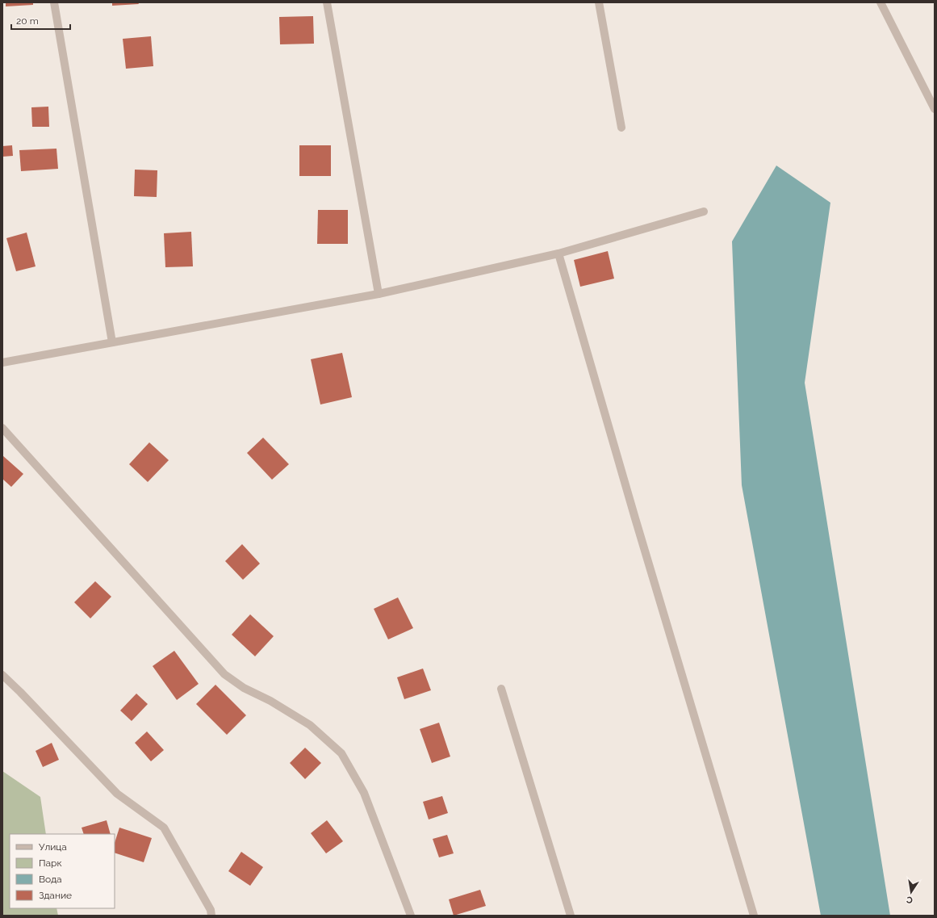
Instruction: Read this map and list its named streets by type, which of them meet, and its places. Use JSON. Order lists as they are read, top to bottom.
{
  "legend": [
    "Улица",
    "Парк",
    "Вода",
    "Здание"
  ],
  "scale_bar": "20 m",
  "north": "bottom"
}
